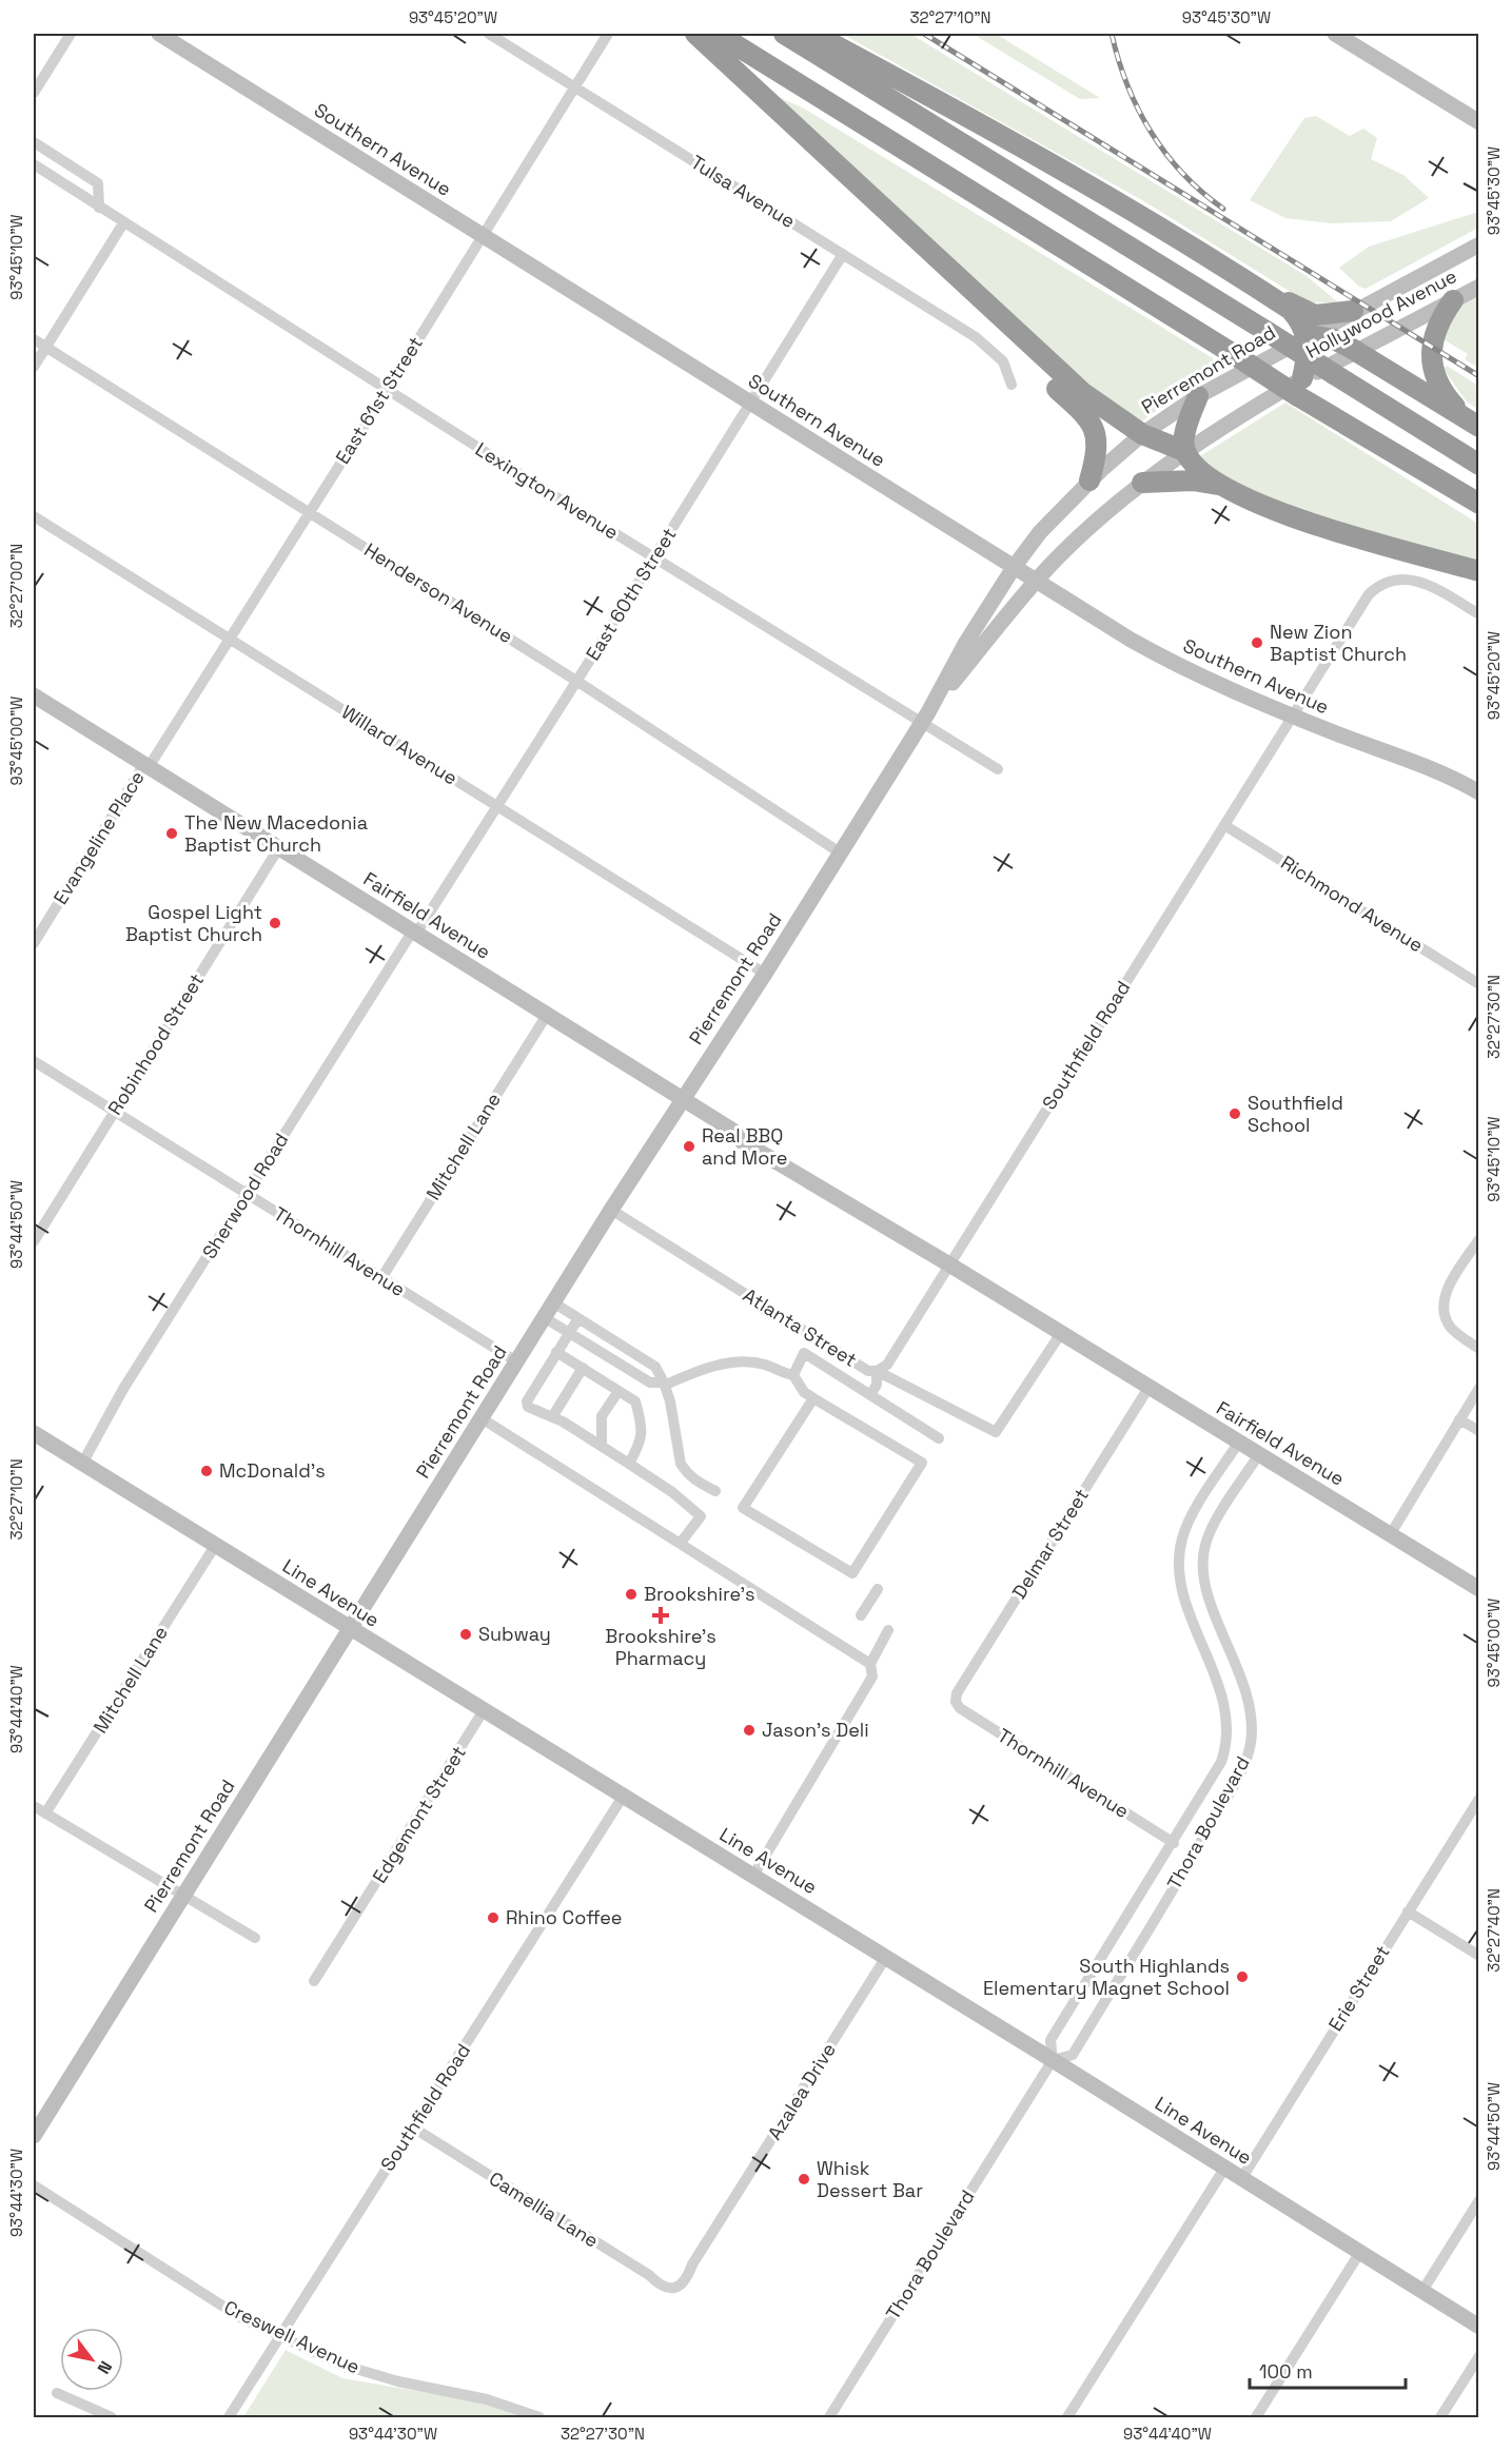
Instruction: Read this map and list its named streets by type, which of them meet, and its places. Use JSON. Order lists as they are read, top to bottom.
{
  "streets": {
    "main road": [
      "Southern Avenue",
      "Hollywood Avenue",
      "Pierremont Road",
      "Fairfield Avenue",
      "Line Avenue"
    ],
    "street": [
      "Tulsa Avenue",
      "East 61st Street",
      "Lexington Avenue",
      "Henderson Avenue",
      "East 60th Street",
      "Willard Avenue",
      "Evangeline Place",
      "Richmond Avenue",
      "Robinhood Street",
      "Southfield Road",
      "Mitchell Lane",
      "Sherwood Road",
      "Thornhill Avenue",
      "Atlanta Street",
      "Delmar Street",
      "Edgemont Street",
      "Thora Boulevard",
      "Erie Street",
      "Azalea Drive",
      "Camellia Lane",
      "Creswell Avenue"
    ]
  },
  "crossings": [
    ["Southern Avenue", "Pierremont Road"],
    ["Southern Avenue", "East 61st Street"],
    ["Southern Avenue", "East 60th Street"],
    ["Southern Avenue", "Southfield Road"],
    ["Tulsa Avenue", "East 61st Street"],
    ["Tulsa Avenue", "East 60th Street"],
    ["Hollywood Avenue", "Pierremont Road"],
    ["Pierremont Road", "Lexington Avenue"],
    ["Pierremont Road", "Henderson Avenue"],
    ["Pierremont Road", "Willard Avenue"],
    ["Pierremont Road", "Fairfield Avenue"],
    ["Pierremont Road", "Thornhill Avenue"],
    ["Pierremont Road", "Atlanta Street"],
    ["Pierremont Road", "Line Avenue"],
    ["East 61st Street", "Lexington Avenue"],
    ["East 61st Street", "Henderson Avenue"],
    ["East 61st Street", "Willard Avenue"],
    ["East 61st Street", "Evangeline Place"],
    ["East 61st Street", "Fairfield Avenue"],
    ["Lexington Avenue", "East 60th Street"],
    ["Henderson Avenue", "East 60th Street"],
    ["East 60th Street", "Willard Avenue"],
    ["East 60th Street", "Fairfield Avenue"],
    ["East 60th Street", "Sherwood Road"],
    ["Evangeline Place", "Fairfield Avenue"],
    ["Richmond Avenue", "Southfield Road"],
    ["Fairfield Avenue", "Robinhood Street"],
    ["Fairfield Avenue", "Southfield Road"],
    ["Fairfield Avenue", "Mitchell Lane"],
    ["Fairfield Avenue", "Sherwood Road"],
    ["Fairfield Avenue", "Atlanta Street"],
    ["Fairfield Avenue", "Delmar Street"],
    ["Fairfield Avenue", "Thora Boulevard"],
    ["Robinhood Street", "Thornhill Avenue"],
    ["Southfield Road", "Atlanta Street"],
    ["Southfield Road", "Line Avenue"],
    ["Southfield Road", "Camellia Lane"],
    ["Southfield Road", "Creswell Avenue"],
    ["Mitchell Lane", "Thornhill Avenue"],
    ["Mitchell Lane", "Line Avenue"],
    ["Sherwood Road", "Thornhill Avenue"],
    ["Sherwood Road", "Line Avenue"],
    ["Thornhill Avenue", "Delmar Street"],
    ["Thornhill Avenue", "Thora Boulevard"],
    ["Line Avenue", "Edgemont Street"],
    ["Line Avenue", "Thora Boulevard"],
    ["Line Avenue", "Erie Street"],
    ["Line Avenue", "Azalea Drive"],
    ["Azalea Drive", "Camellia Lane"]
  ],
  "places": {
    "other": [
      "New Zion Baptist Church",
      "The New Macedonia Baptist Church",
      "Gospel Light Baptist Church",
      "Southfield School",
      "Real BBQ and More",
      "McDonald's",
      "Brookshire's",
      "Subway",
      "Jason's Deli",
      "Rhino Coffee",
      "South Highlands Elementary Magnet School",
      "Whisk Dessert Bar"
    ],
    "health": ["Brookshire's Pharmacy"]
  },
  "scale_bar": "100 m",
  "north": "bottom right",
  "coordinates": [
    "93°45'20\"W",
    "32°27'10\"N",
    "93°45'30\"W",
    "93°45'10\"W",
    "32°27'00\"N",
    "93°45'00\"W",
    "32°27'30\"N",
    "93°44'50\"W",
    "93°44'40\"W",
    "32°27'40\"N",
    "93°44'30\"W"
  ]
}
